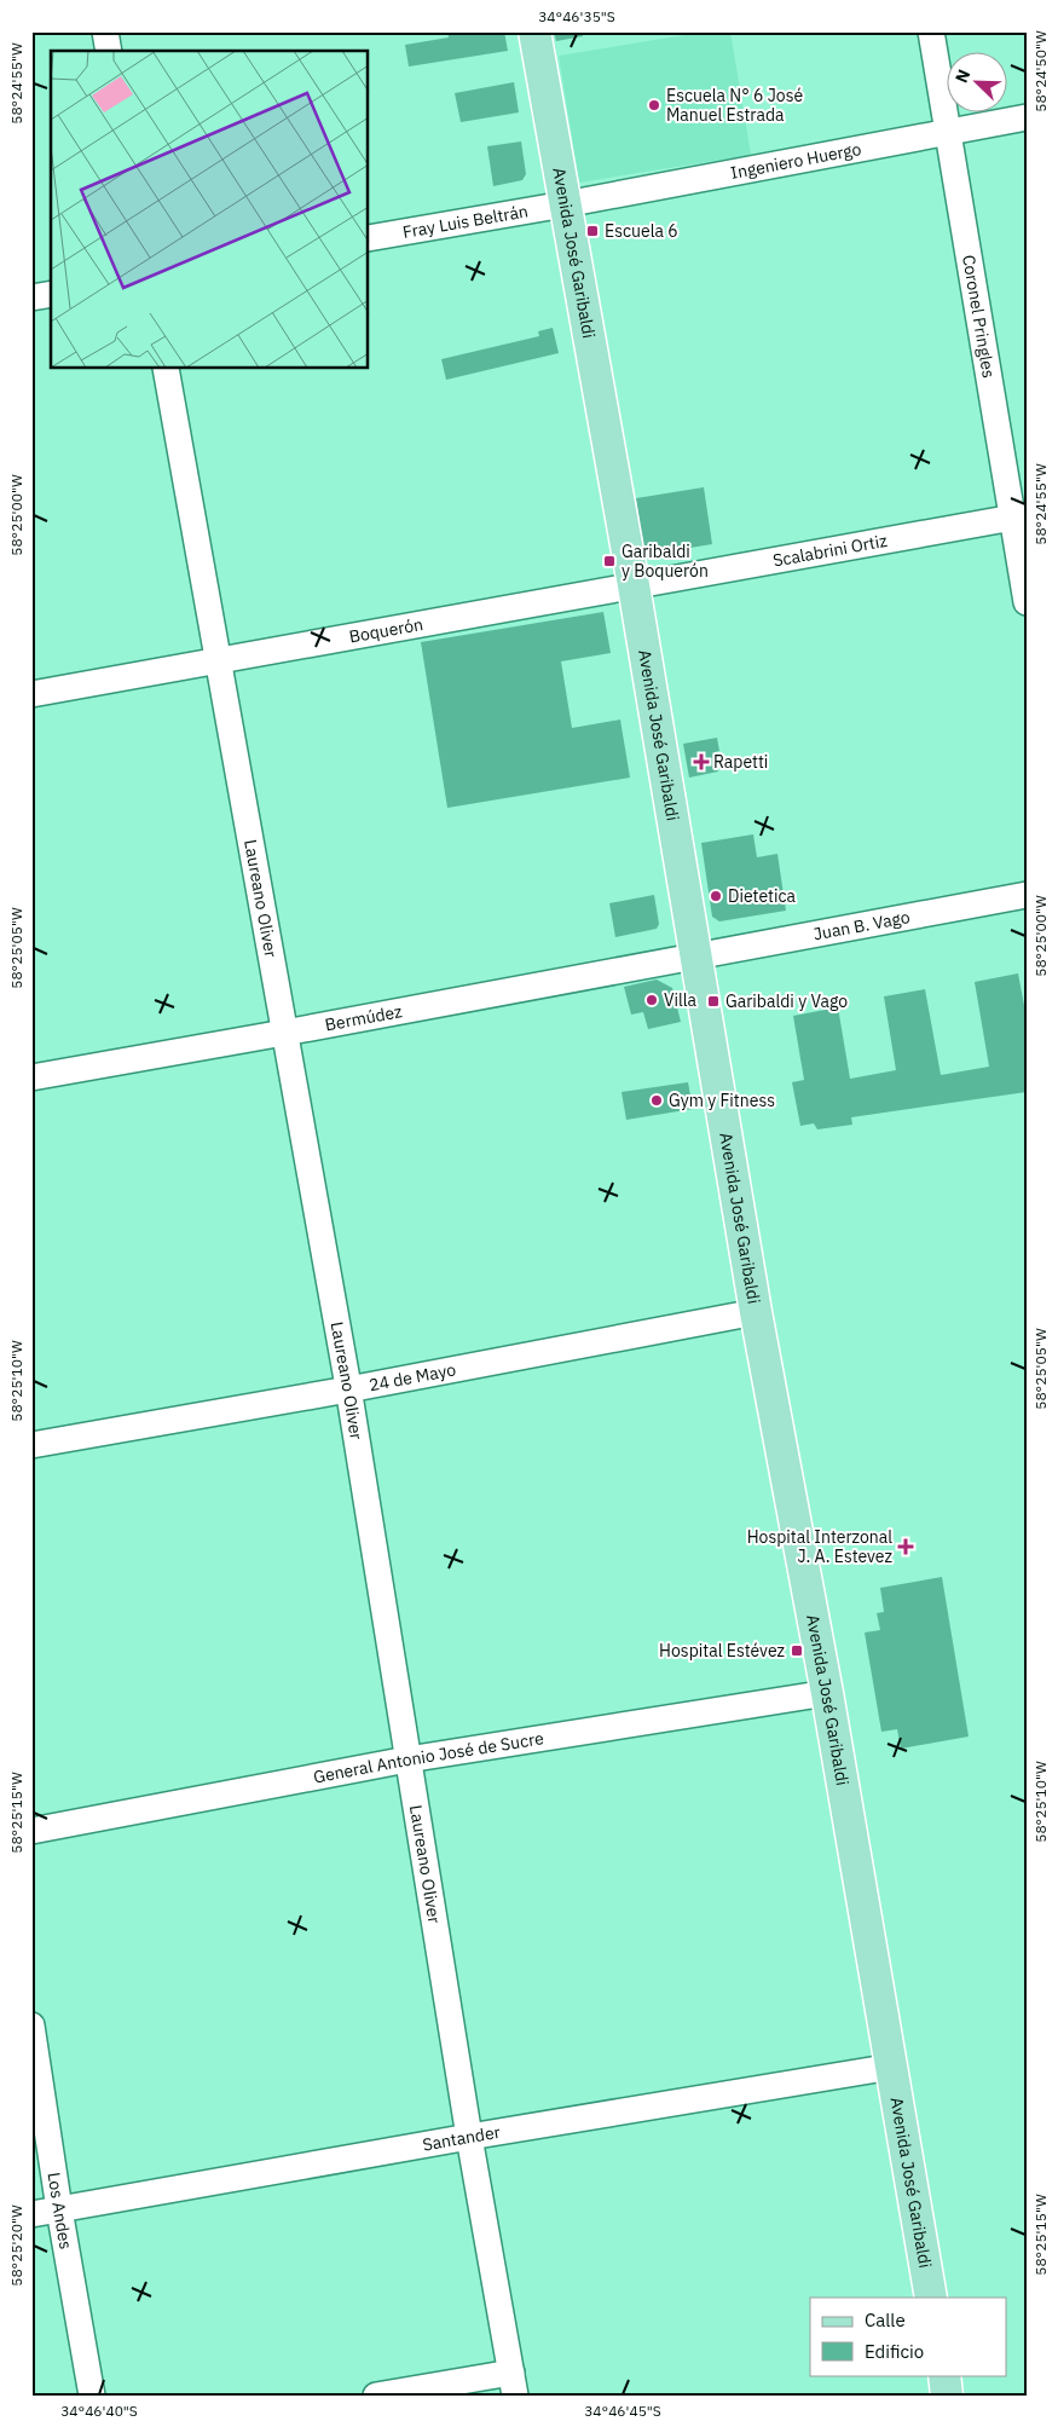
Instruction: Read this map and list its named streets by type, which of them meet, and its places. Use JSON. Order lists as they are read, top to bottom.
{
  "streets": {
    "main road": ["Avenida José Garibaldi"],
    "street": [
      "Ingeniero Huergo",
      "Fray Luis Beltrán",
      "Coronel Pringles",
      "Scalabrini Ortiz",
      "Boquerón",
      "Laureano Oliver",
      "Juan B. Vago",
      "Bermúdez",
      "24 de Mayo",
      "General Antonio José de Sucre",
      "Santander",
      "Los Andes"
    ]
  },
  "crossings": [
    ["Ingeniero Huergo", "Fray Luis Beltrán"],
    ["Ingeniero Huergo", "Avenida José Garibaldi"],
    ["Ingeniero Huergo", "Coronel Pringles"],
    ["Fray Luis Beltrán", "Avenida José Garibaldi"],
    ["Avenida José Garibaldi", "Scalabrini Ortiz"],
    ["Avenida José Garibaldi", "Boquerón"],
    ["Avenida José Garibaldi", "Juan B. Vago"],
    ["Avenida José Garibaldi", "Bermúdez"],
    ["Avenida José Garibaldi", "24 de Mayo"],
    ["Avenida José Garibaldi", "General Antonio José de Sucre"],
    ["Avenida José Garibaldi", "Santander"],
    ["Coronel Pringles", "Scalabrini Ortiz"],
    ["Scalabrini Ortiz", "Boquerón"],
    ["Boquerón", "Laureano Oliver"],
    ["Laureano Oliver", "Bermúdez"],
    ["Laureano Oliver", "24 de Mayo"],
    ["Laureano Oliver", "General Antonio José de Sucre"],
    ["Laureano Oliver", "Santander"],
    ["Juan B. Vago", "Bermúdez"],
    ["Santander", "Los Andes"]
  ],
  "places": {
    "other": [
      "Escuela N° 6 José Manuel Estrada",
      "Dietetica",
      "Villa",
      "Gym y Fitness"
    ],
    "transit": [
      "Escuela 6",
      "Garibaldi y Boquerón",
      "Garibaldi y Vago",
      "Hospital Estévez"
    ],
    "health": ["Rapetti", "Hospital Interzonal J. A. Estevez"]
  },
  "legend": ["Calle", "Edificio"],
  "north": "top left",
  "coordinates": [
    "34°46'35\"S",
    "58°24'50\"W",
    "58°24'55\"W",
    "58°25'00\"W",
    "58°25'05\"W",
    "58°25'10\"W",
    "58°25'15\"W",
    "58°25'20\"W",
    "34°46'40\"S",
    "34°46'45\"S"
  ]
}
